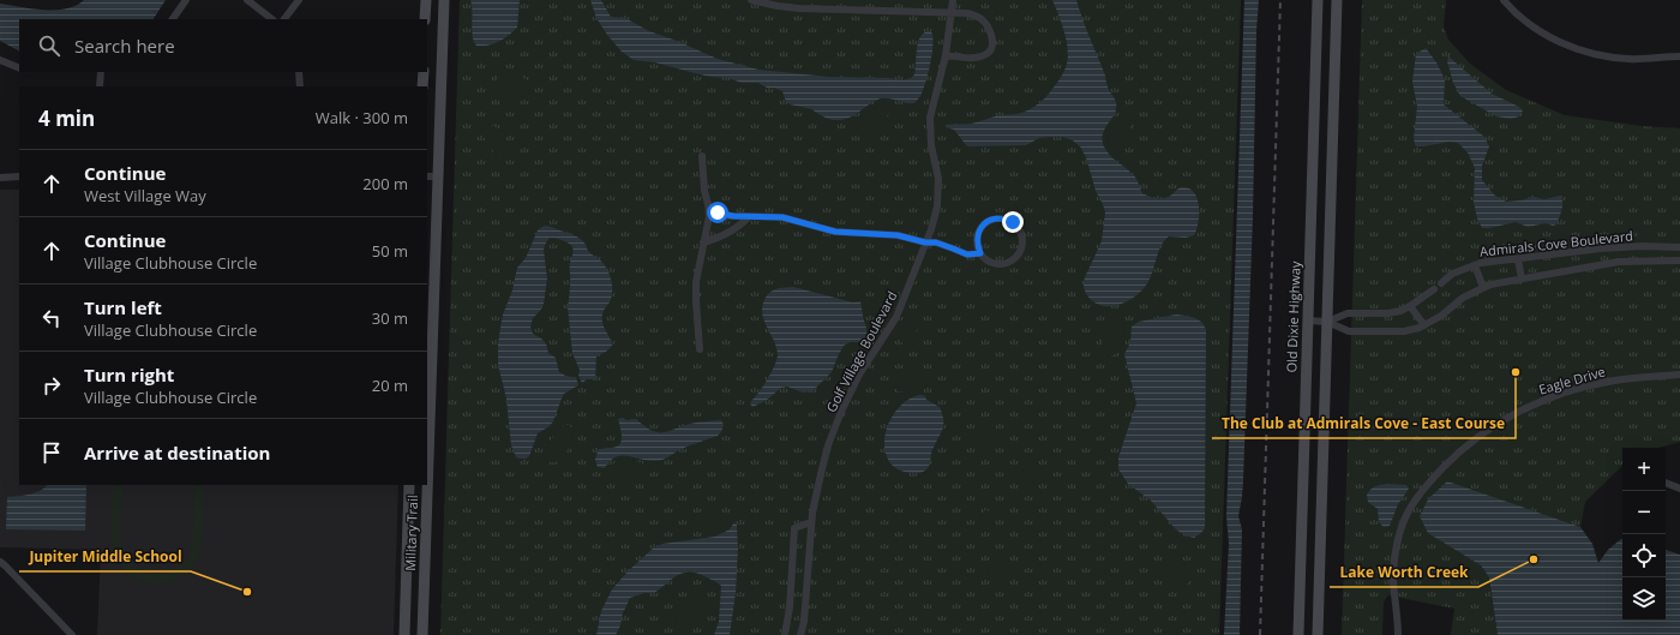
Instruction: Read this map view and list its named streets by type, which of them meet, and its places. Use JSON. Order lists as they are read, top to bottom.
{
  "streets": {
    "main road": ["Old Dixie Highway", "Military Trail"],
    "street": ["Admirals Cove Boulevard", "Golf Village Boulevard", "Eagle Drive"]
  },
  "crossings": [
    ["Admirals Cove Boulevard", "Old Dixie Highway"]
  ],
  "places": ["The Club at Admirals Cove - East Course", "Lake Worth Creek", "Jupiter Middle School"],
  "page": {
    "search": "Search here",
    "heading": ["4 min", "Walk · 300 m"],
    "list": [
      ["Continue", "West Village Way", "200 m"],
      ["Continue", "Village Clubhouse Circle", "50 m"],
      ["Turn left", "Village Clubhouse Circle", "30 m"],
      ["Turn right", "Village Clubhouse Circle", "20 m"],
      "Arrive at destination"
    ],
    "map_buttons": ["+", "−"]
  }
}
